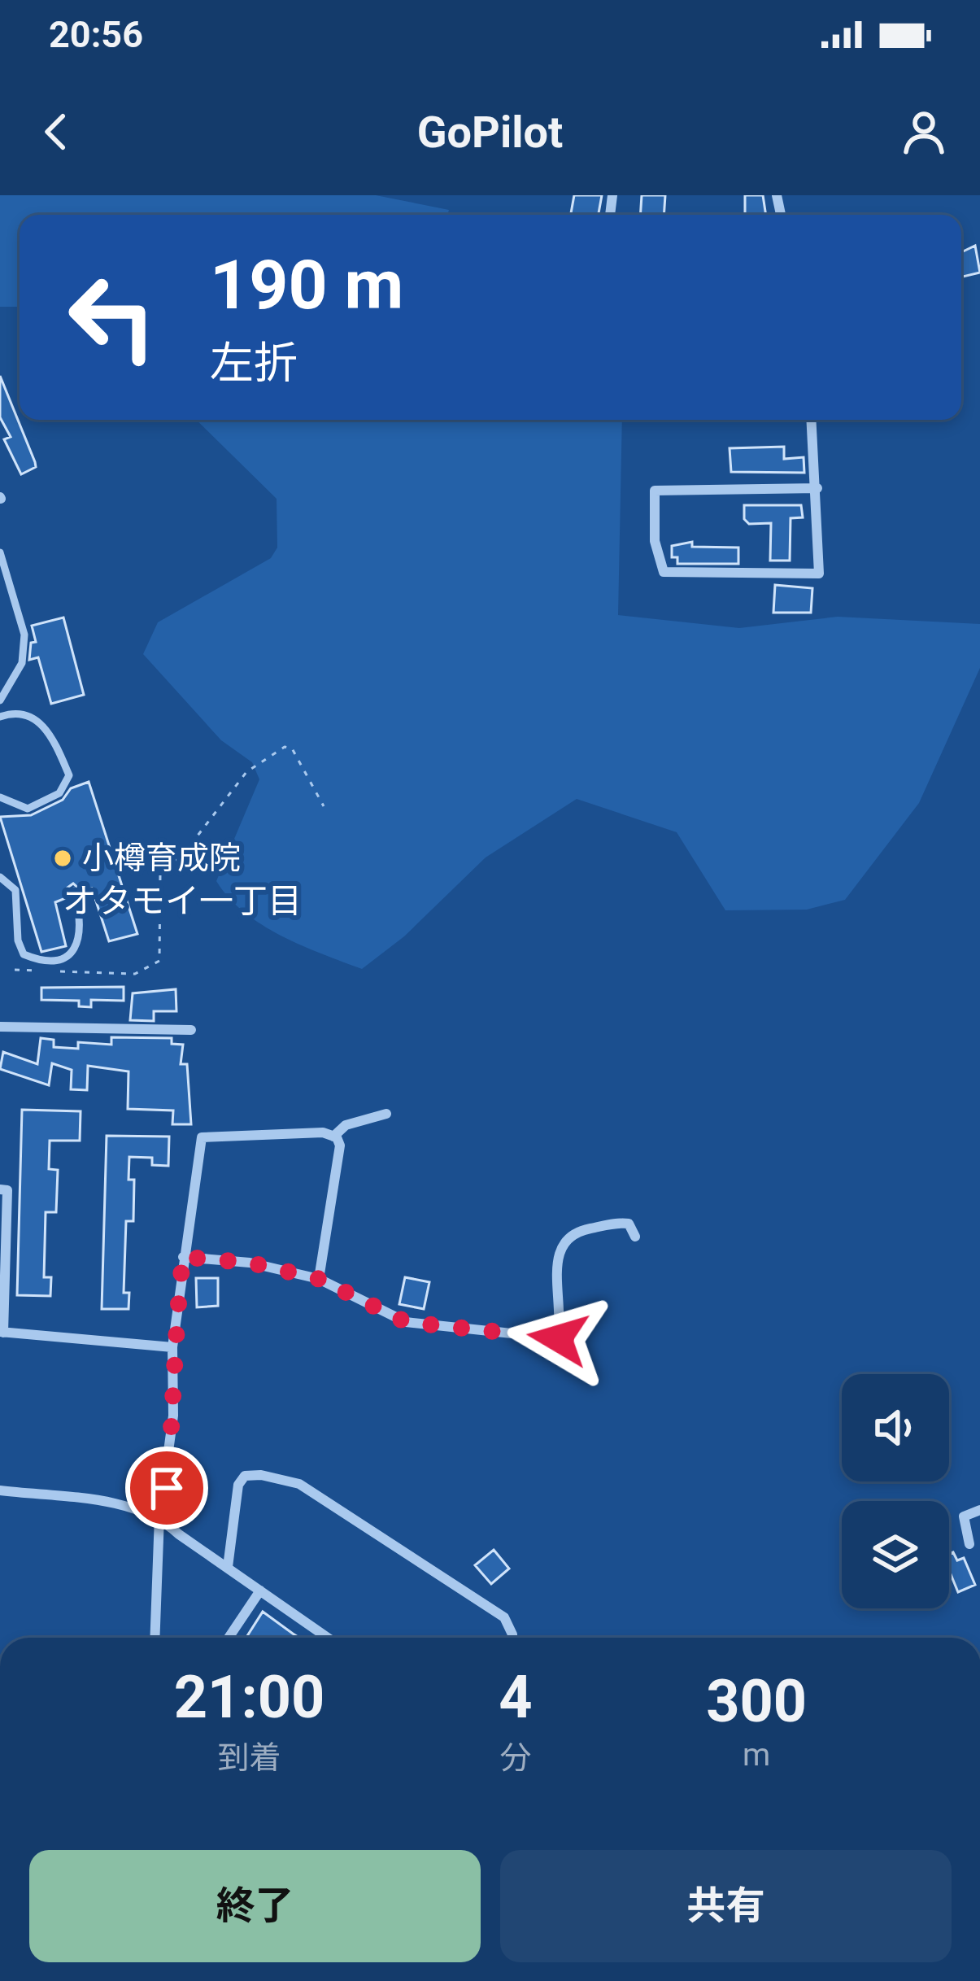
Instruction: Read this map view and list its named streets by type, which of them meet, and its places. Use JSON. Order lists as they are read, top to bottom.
{
  "districts": ["オタモイ一丁目"],
  "places": ["小樽育成院"],
  "page": {
    "status": "20:56",
    "header": "GoPilot",
    "turn": ["190 m", "左折"],
    "eta": [
      "21:00",
      "到着",
      "4",
      "分",
      "300",
      "m"
    ],
    "buttons": ["終了", "共有"]
  }
}
